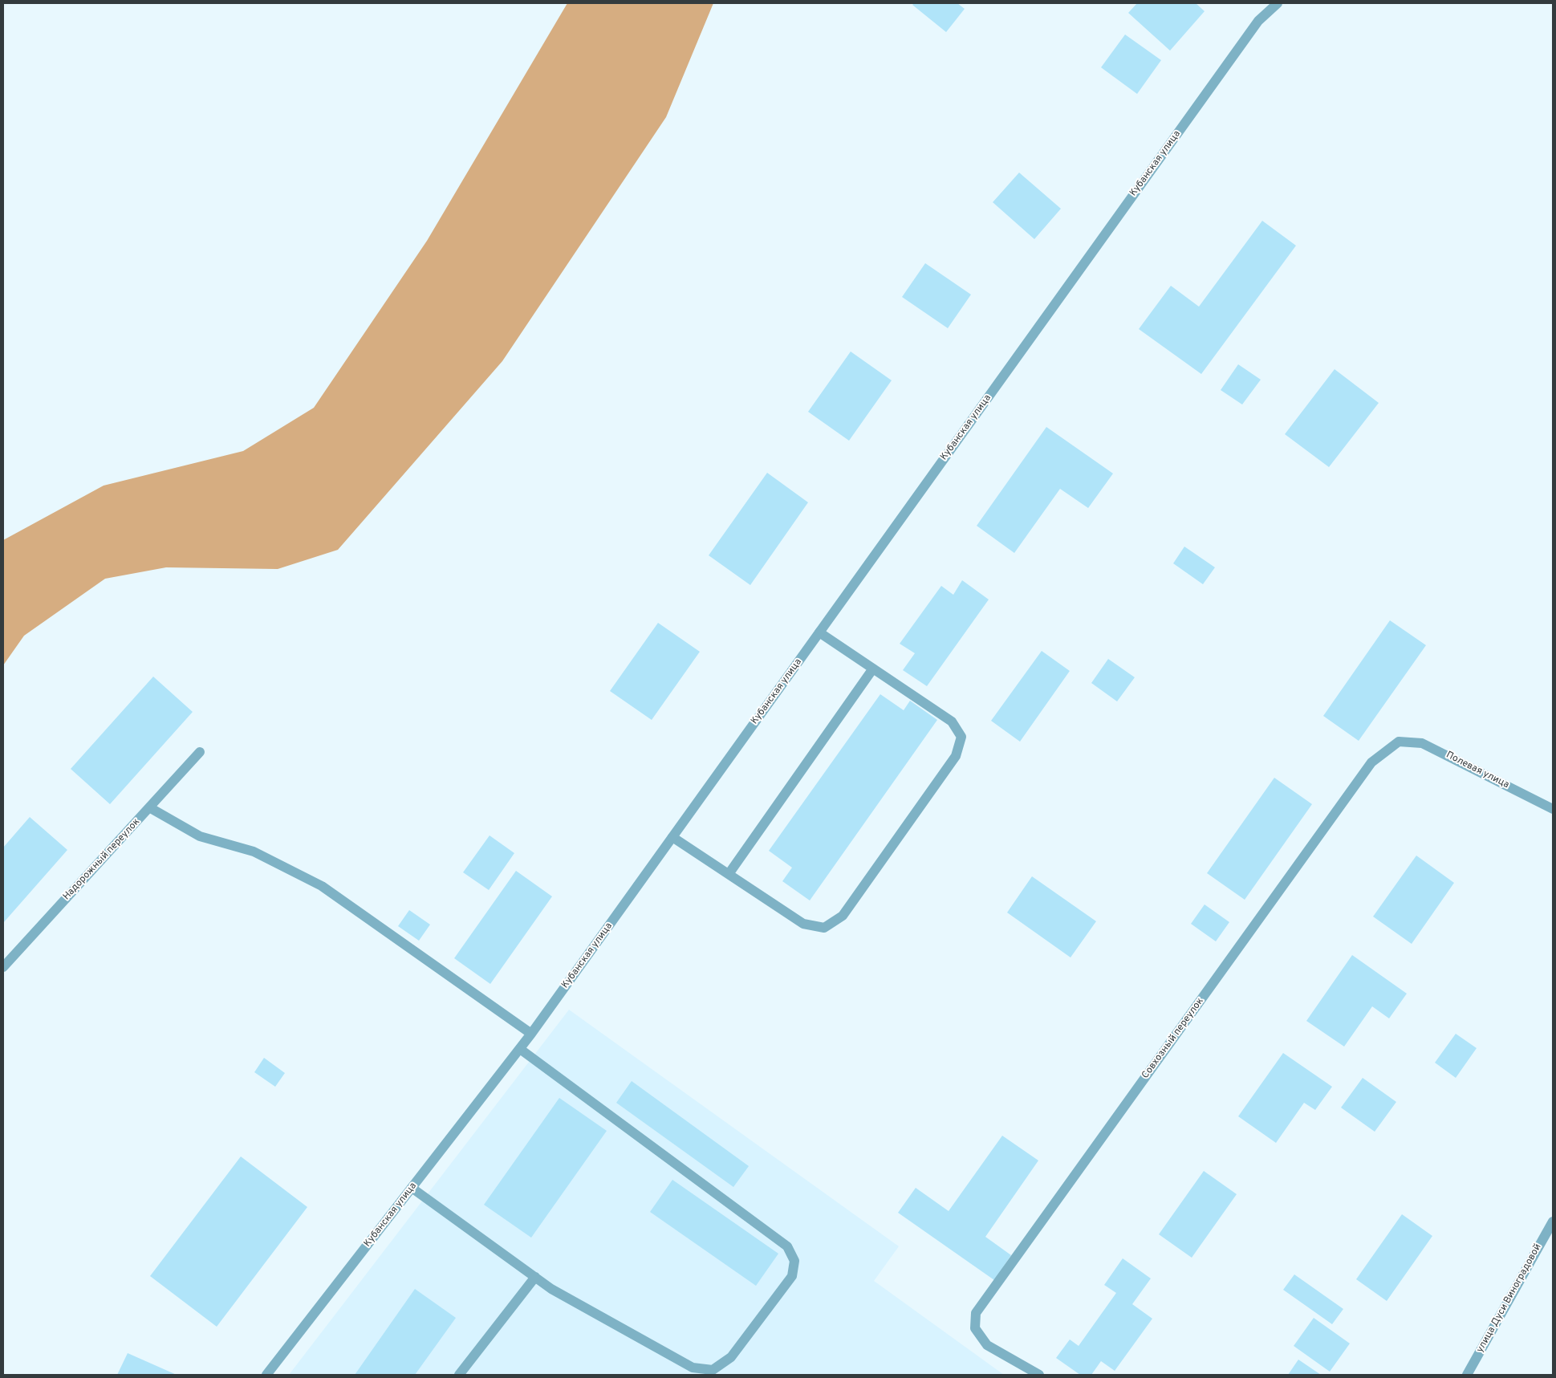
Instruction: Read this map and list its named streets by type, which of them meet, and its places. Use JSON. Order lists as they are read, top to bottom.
{
  "streets": {
    "street": [
      "Кубанская улица",
      "Полевая улица",
      "Надорожный переулок",
      "Совхозный переулок",
      "улица Дуси Виноградовой"
    ]
  },
  "crossings": [
    ["Полевая улица", "Совхозный переулок"]
  ]
}
